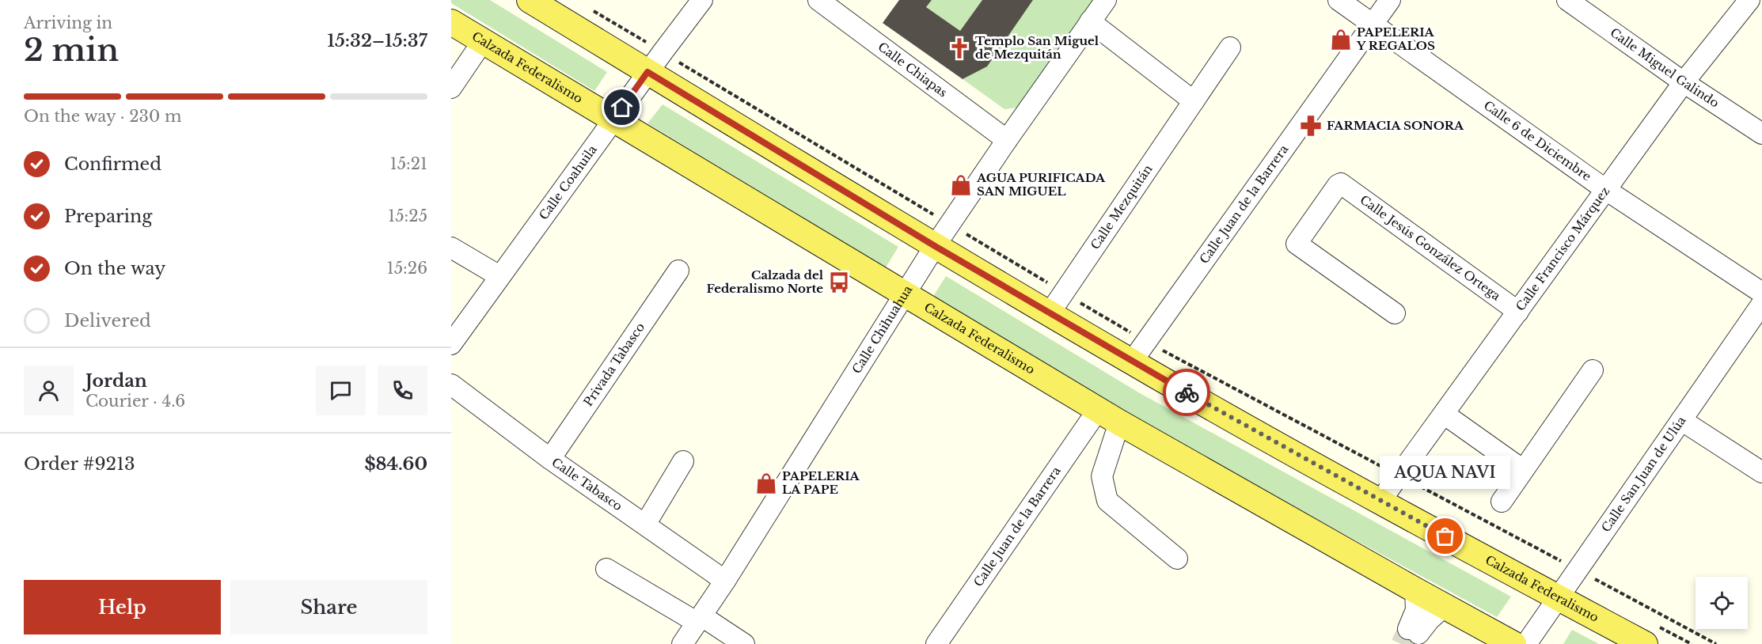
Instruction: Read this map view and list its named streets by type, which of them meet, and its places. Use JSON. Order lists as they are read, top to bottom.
{
  "streets": {
    "main road": ["Calzada Federalismo"],
    "street": [
      "Calle Miguel Galindo",
      "Calle Chiapas",
      "Calle 6 de Diciembre",
      "Calle Coahuila",
      "Calle Juan de la Barrera",
      "Calle Mezquitán",
      "Calle Jesús González Ortega",
      "Calle Francisco Márquez",
      "Calle Chihuahua",
      "Privada Tabasco",
      "Calle San Juan de Ulúa",
      "Calle Tabasco"
    ]
  },
  "crossings": [
    ["Calzada Federalismo", "Calle Coahuila"],
    ["Calzada Federalismo", "Calle Juan de la Barrera"],
    ["Calzada Federalismo", "Calle Mezquitán"],
    ["Calzada Federalismo", "Calle Francisco Márquez"],
    ["Calzada Federalismo", "Calle Chihuahua"],
    ["Calzada Federalismo", "Calle San Juan de Ulúa"],
    ["Calle Miguel Galindo", "Calle Francisco Márquez"],
    ["Calle Chiapas", "Calle Chihuahua"],
    ["Calle 6 de Diciembre", "Calle Juan de la Barrera"],
    ["Calle 6 de Diciembre", "Calle Francisco Márquez"],
    ["Calle Jesús González Ortega", "Calle Francisco Márquez"],
    ["Calle Chihuahua", "Calle Tabasco"],
    ["Privada Tabasco", "Calle Tabasco"]
  ],
  "places": {
    "shop": ["PAPELERIA Y REGALOS", "AGUA PURIFICADA SAN MIGUEL", "PAPELERIA LA PAPE"],
    "church": ["Templo San Miguel de Mezquitán"],
    "pharmacy": ["FARMACIA SONORA"],
    "bus stop": ["Calzada del Federalismo Norte"],
    "other": ["AQUA NAVI"]
  },
  "page": {
    "heading": ["2 min", "Arriving in", "15:32–15:37"],
    "panel": [
      "Jordan",
      "Courier · 4.6",
      "Order #9213",
      "$84.60"
    ],
    "bar": "On the way · 230 m",
    "list": [
      ["Confirmed", "15:21"],
      ["Preparing", "15:25"],
      ["On the way", "15:26"],
      "Delivered"
    ],
    "bubble": "AQUA NAVI",
    "buttons": ["Help", "Share"]
  }
}
